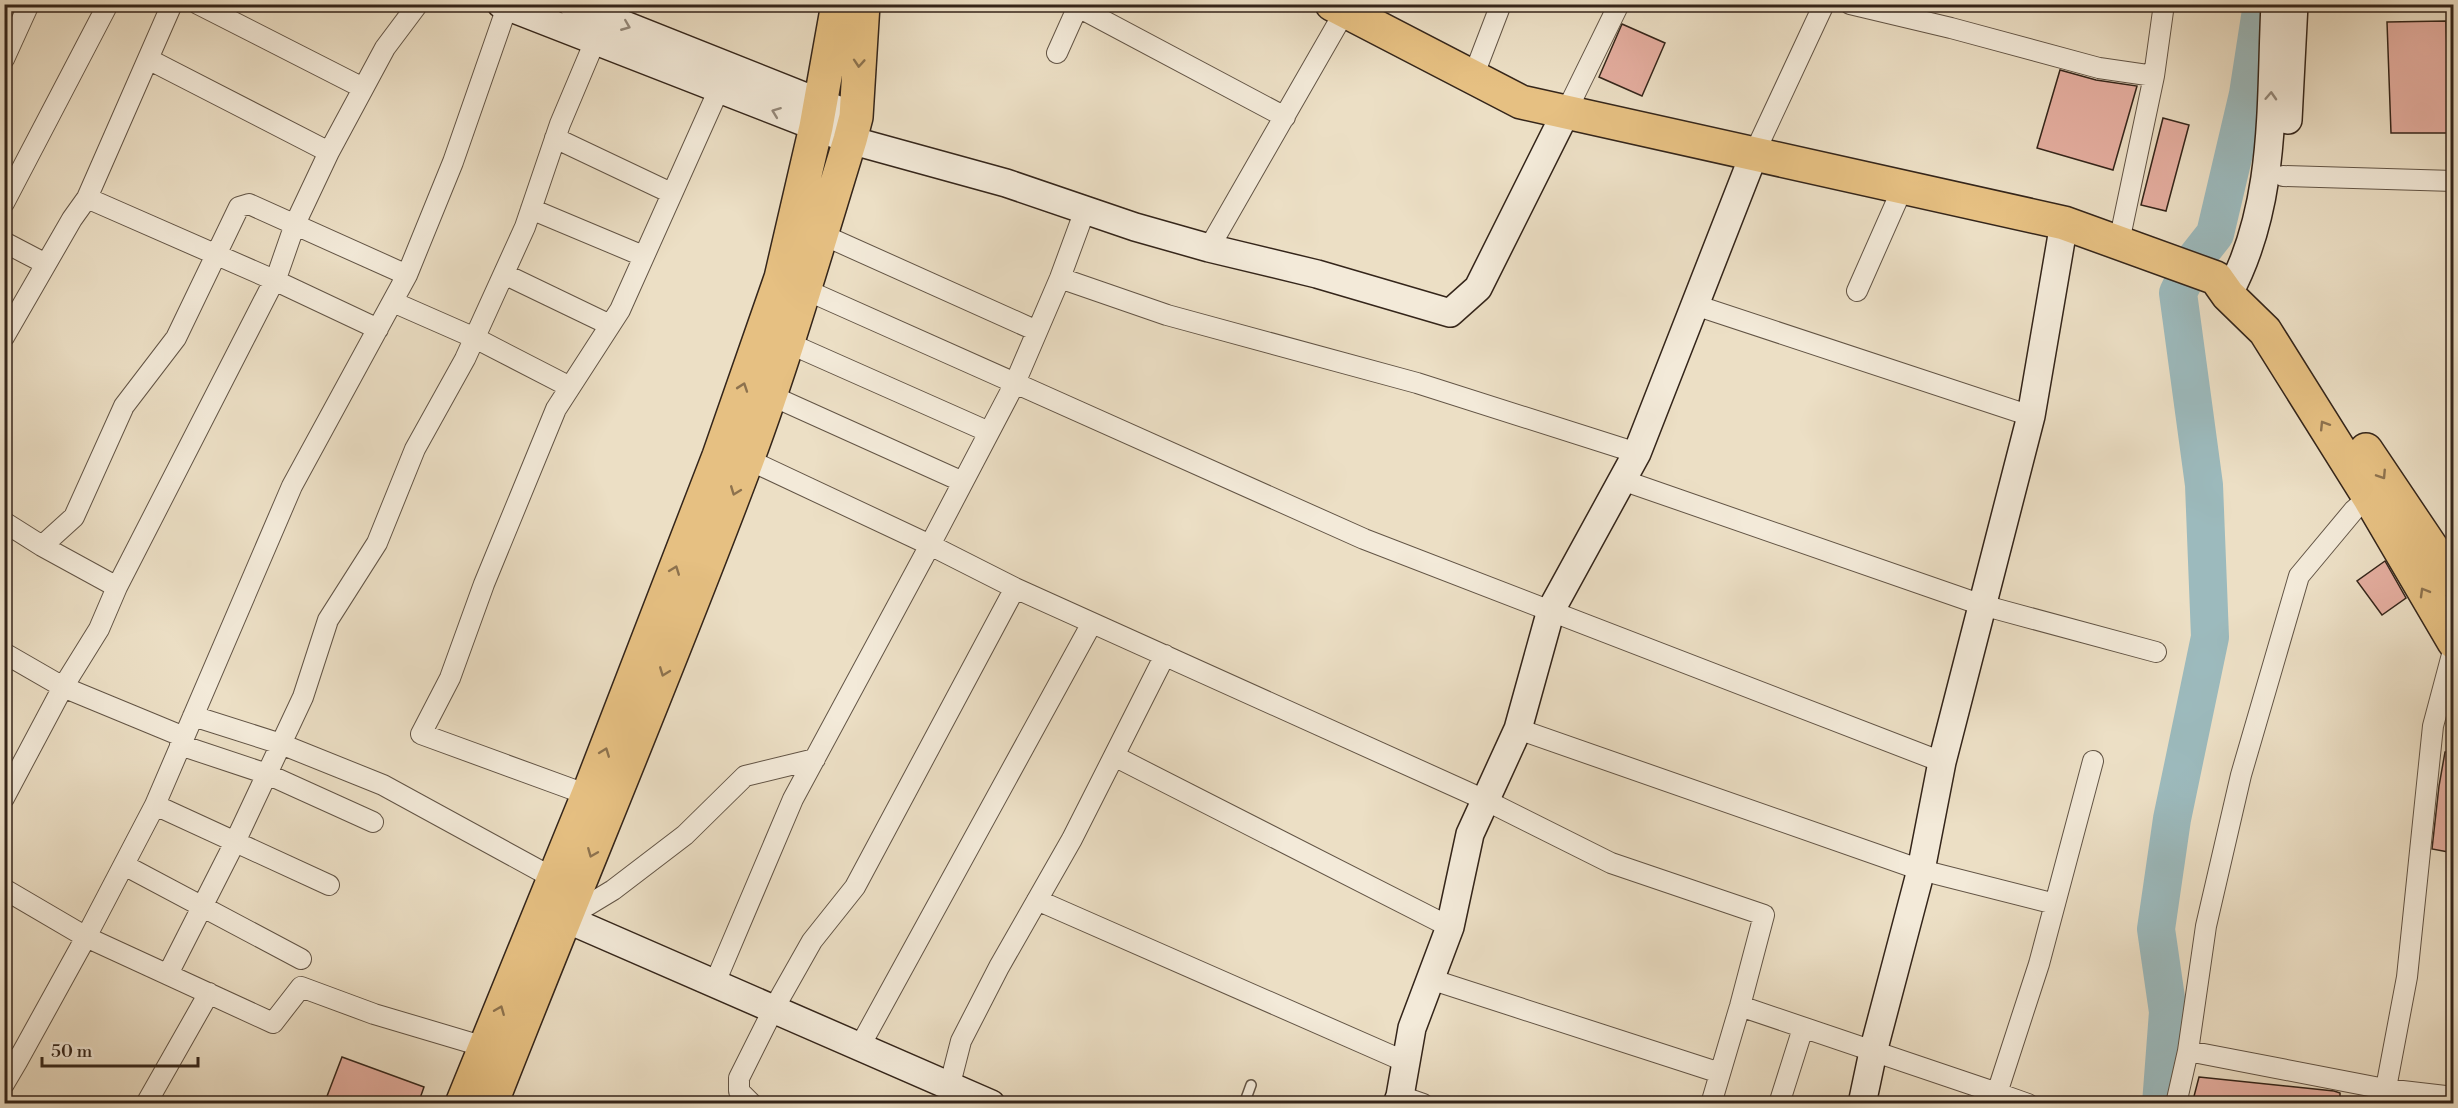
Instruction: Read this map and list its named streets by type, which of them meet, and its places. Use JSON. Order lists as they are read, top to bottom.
{
  "scale_bar": "50 m"
}
